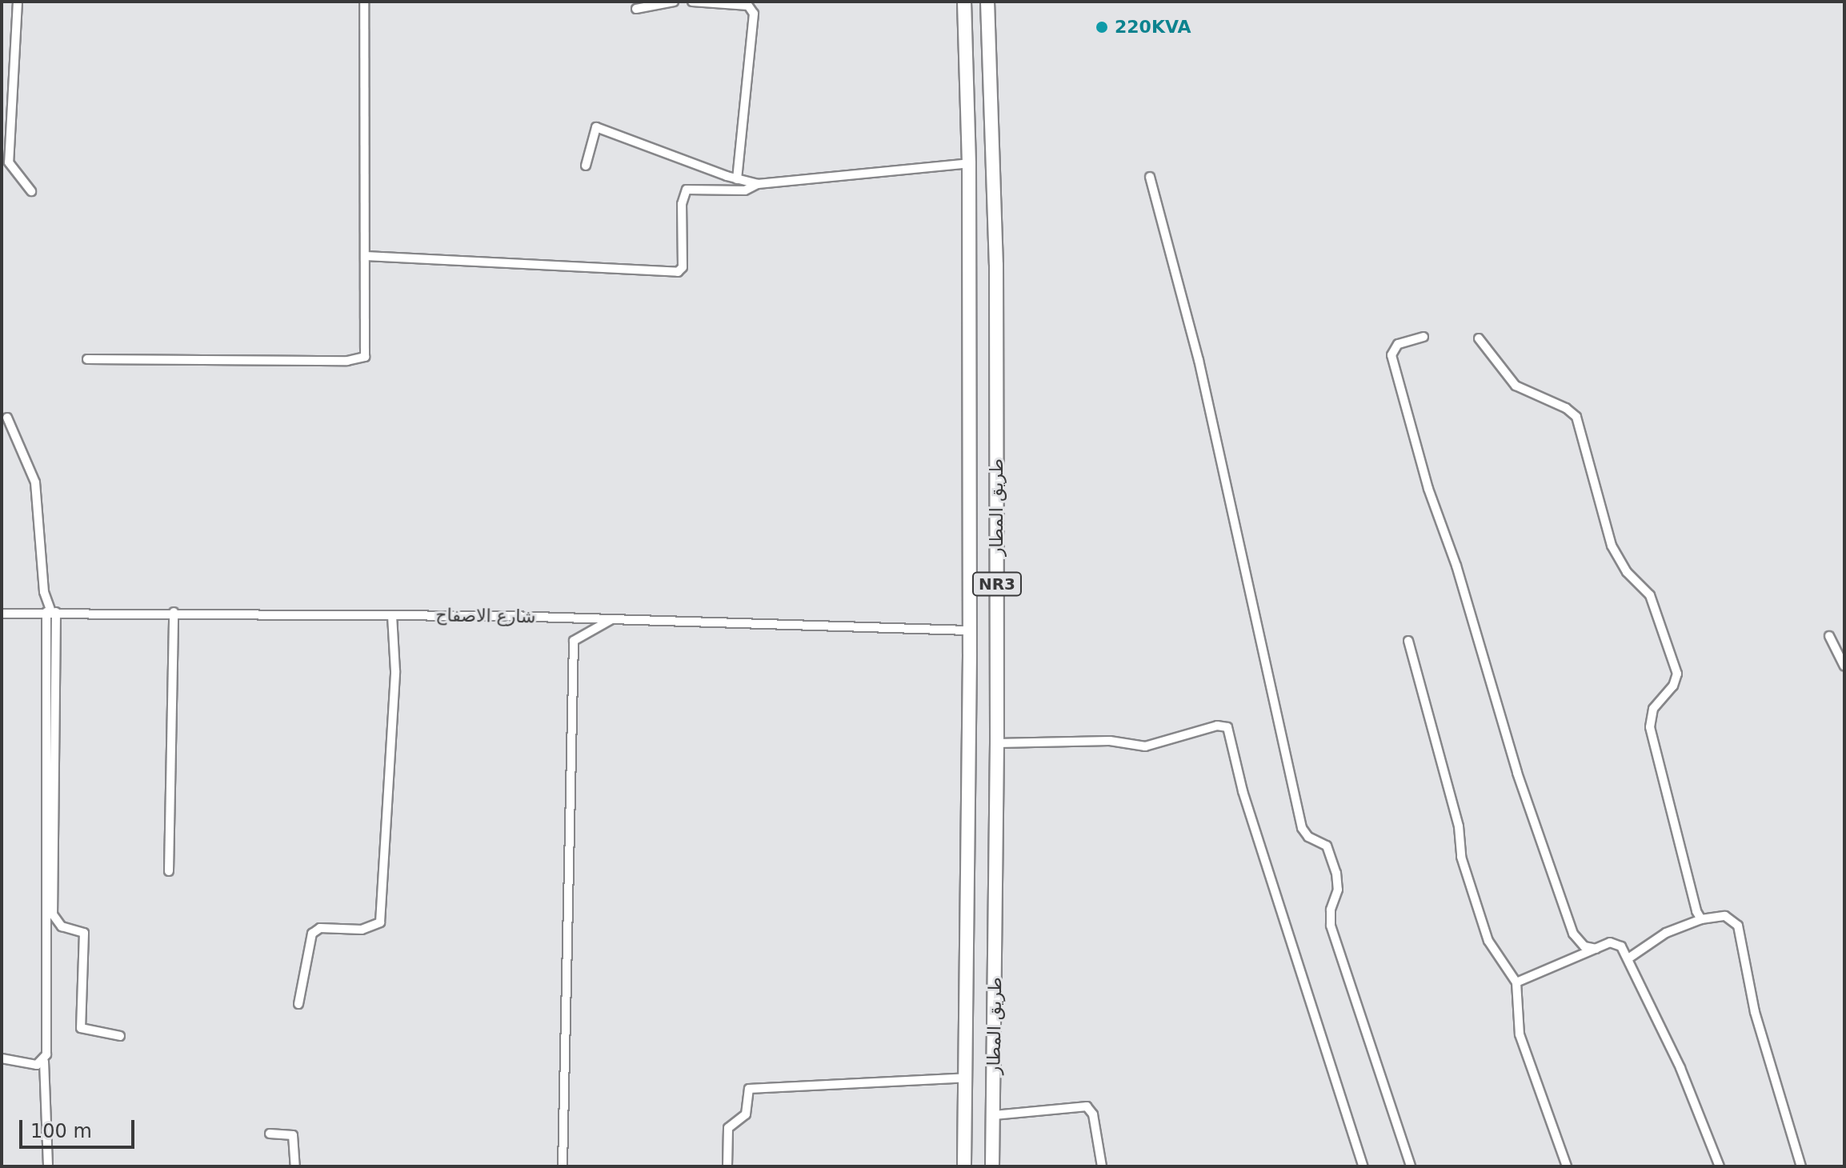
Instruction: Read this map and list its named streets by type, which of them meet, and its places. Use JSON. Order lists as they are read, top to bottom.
{
  "streets": {
    "highway": ["طريق المطار", "NR3"],
    "street": ["شارع الاصفاح"]
  },
  "crossings": [
    ["طريق المطار", "شارع الاصفاح"]
  ],
  "places": ["220KVA"],
  "scale_bar": "100 m"
}
